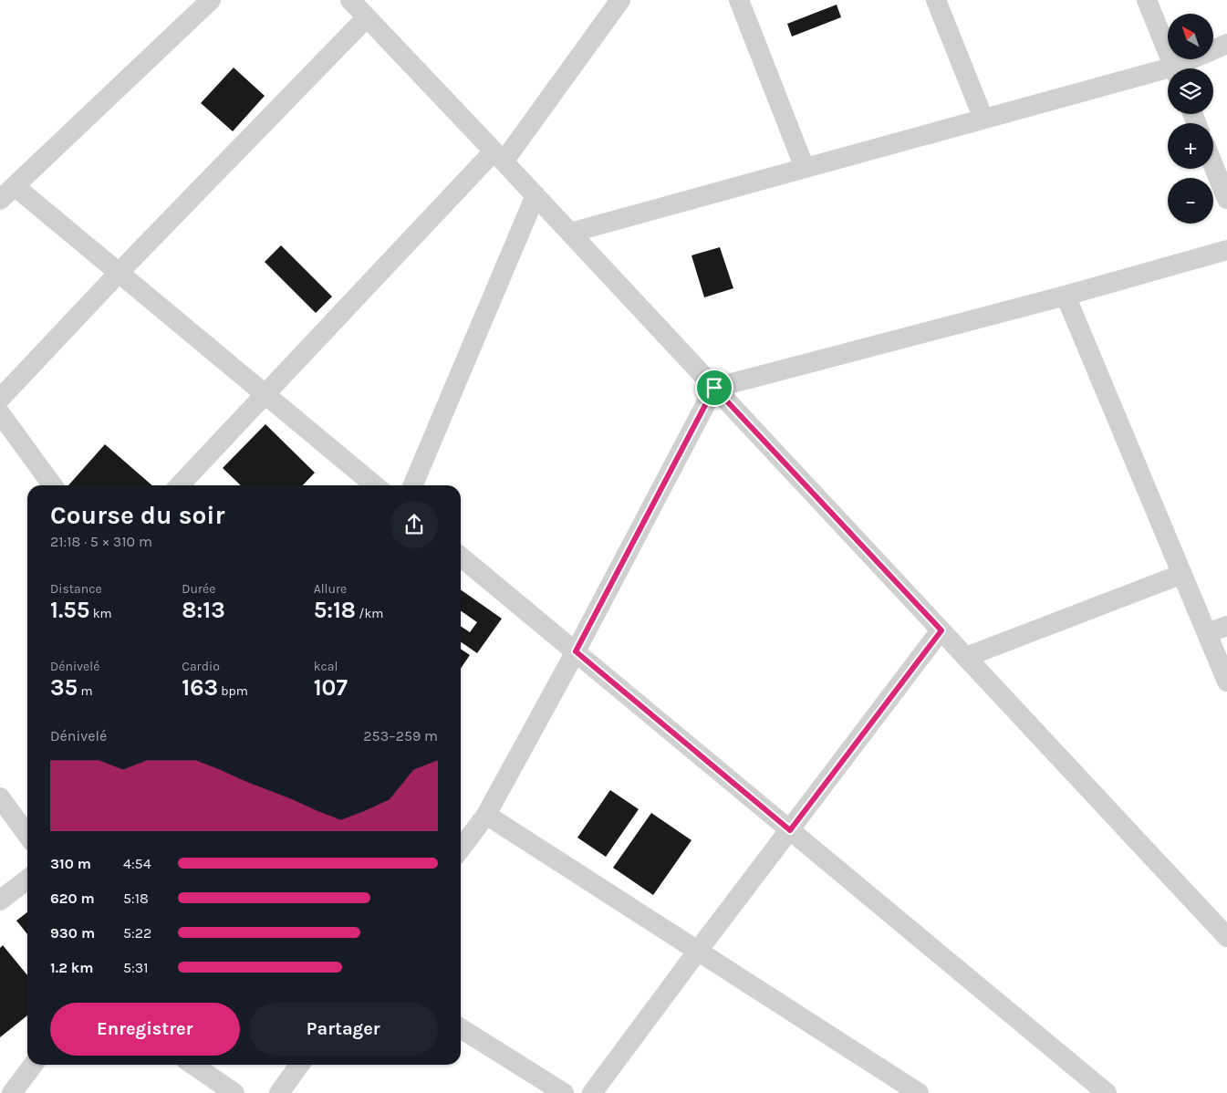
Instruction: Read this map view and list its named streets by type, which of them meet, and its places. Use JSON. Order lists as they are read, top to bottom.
{
  "north": "top left",
  "page": {
    "map_buttons": ["+", "−"],
    "heading": ["Course du soir", "21:18 · 5 × 310 m"],
    "stats": [
      ["Distance", "1.55 km"],
      ["Durée", "8:13"],
      ["Allure", "5:18 /km"],
      ["Dénivelé", "35 m"],
      ["Cardio", "163 bpm"],
      ["kcal", "107"]
    ],
    "chart": ["Dénivelé", "253–259 m"],
    "list": [
      {
        "name": "310 m",
        "note": "4:54"
      },
      {
        "name": "620 m",
        "note": "5:18"
      },
      {
        "name": "930 m",
        "note": "5:22"
      },
      {
        "name": "1.2 km",
        "note": "5:31"
      }
    ],
    "buttons": ["Enregistrer", "Partager"]
  }
}
